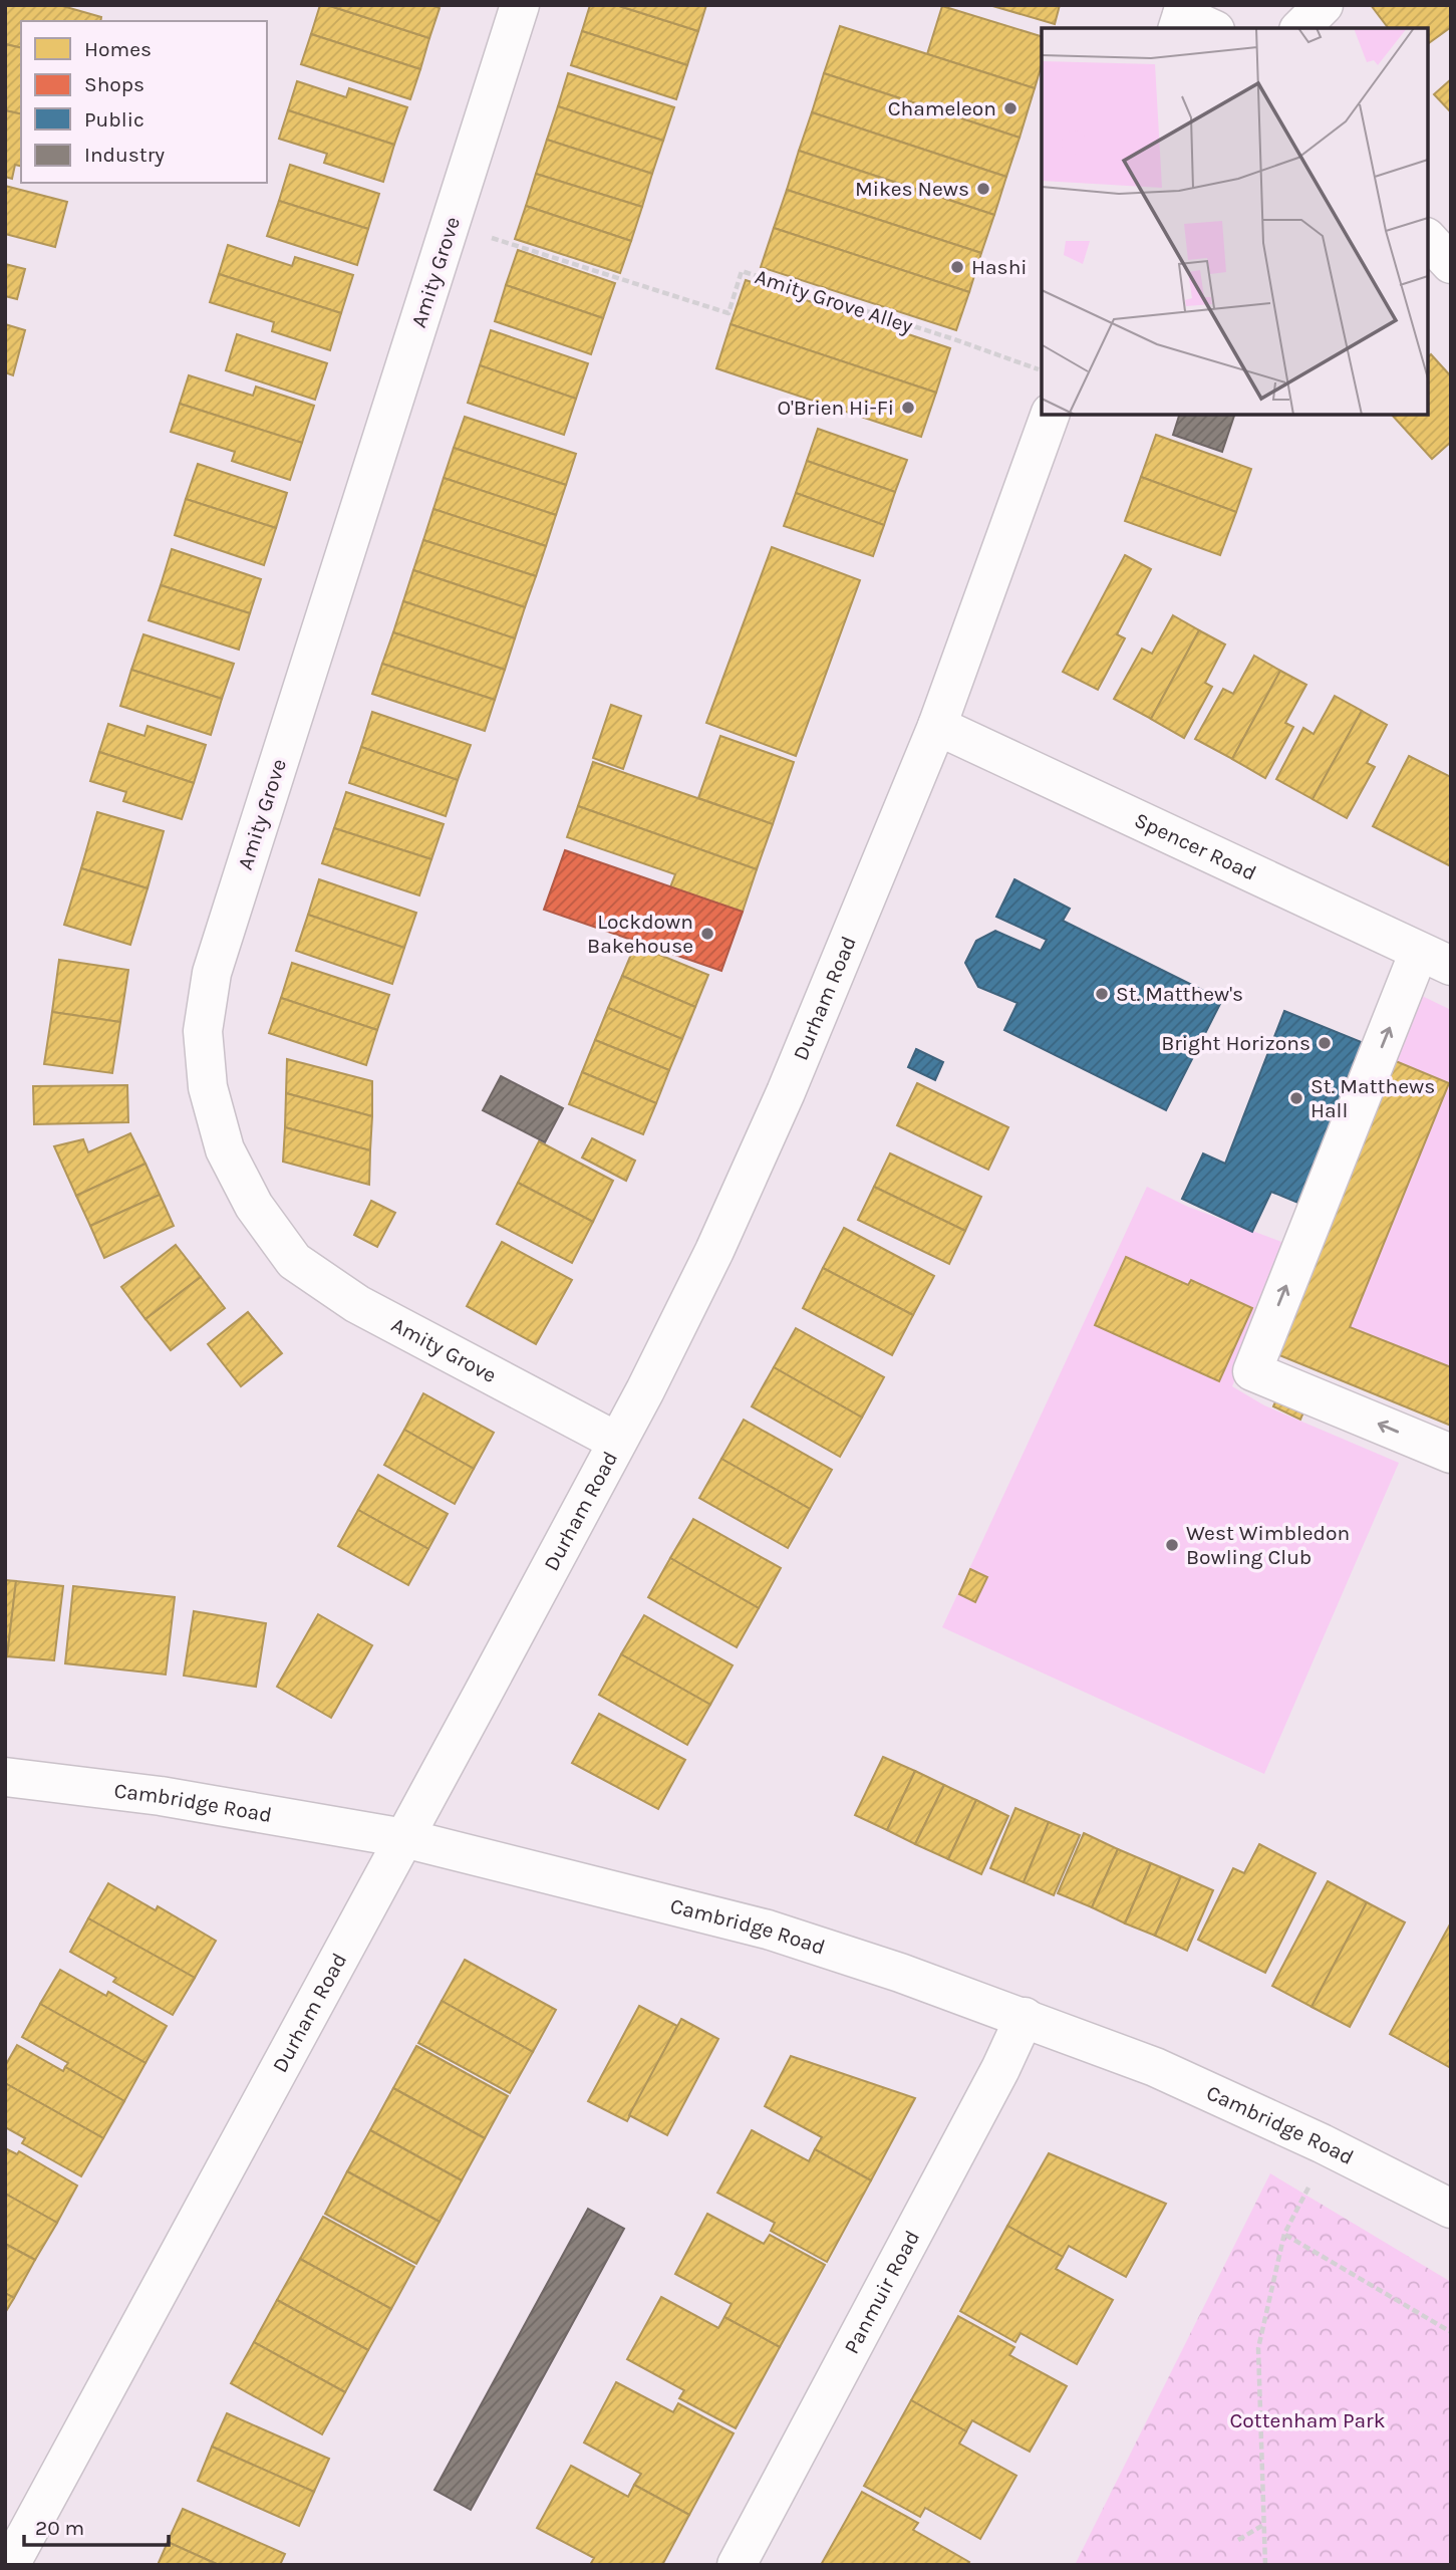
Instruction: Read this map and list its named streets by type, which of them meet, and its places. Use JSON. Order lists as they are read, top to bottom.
{
  "streets": {
    "street": [
      "Amity Grove",
      "Spencer Road",
      "Durham Road",
      "Cambridge Road",
      "Panmuir Road"
    ],
    "path": ["Amity Grove Alley"]
  },
  "crossings": [
    ["Amity Grove", "Amity Grove Alley"],
    ["Amity Grove", "Durham Road"],
    ["Spencer Road", "Durham Road"],
    ["Durham Road", "Cambridge Road"],
    ["Cambridge Road", "Panmuir Road"]
  ],
  "parks": ["Cottenham Park"],
  "places": [
    "Chameleon",
    "Mikes News",
    "Hashi",
    "O'Brien Hi-Fi",
    "Lockdown Bakehouse",
    "St. Matthew's",
    "Bright Horizons",
    "St. Matthews Hall",
    "West Wimbledon Bowling Club"
  ],
  "legend": [
    "Homes",
    "Shops",
    "Public",
    "Industry"
  ],
  "scale_bar": "20 m"
}
